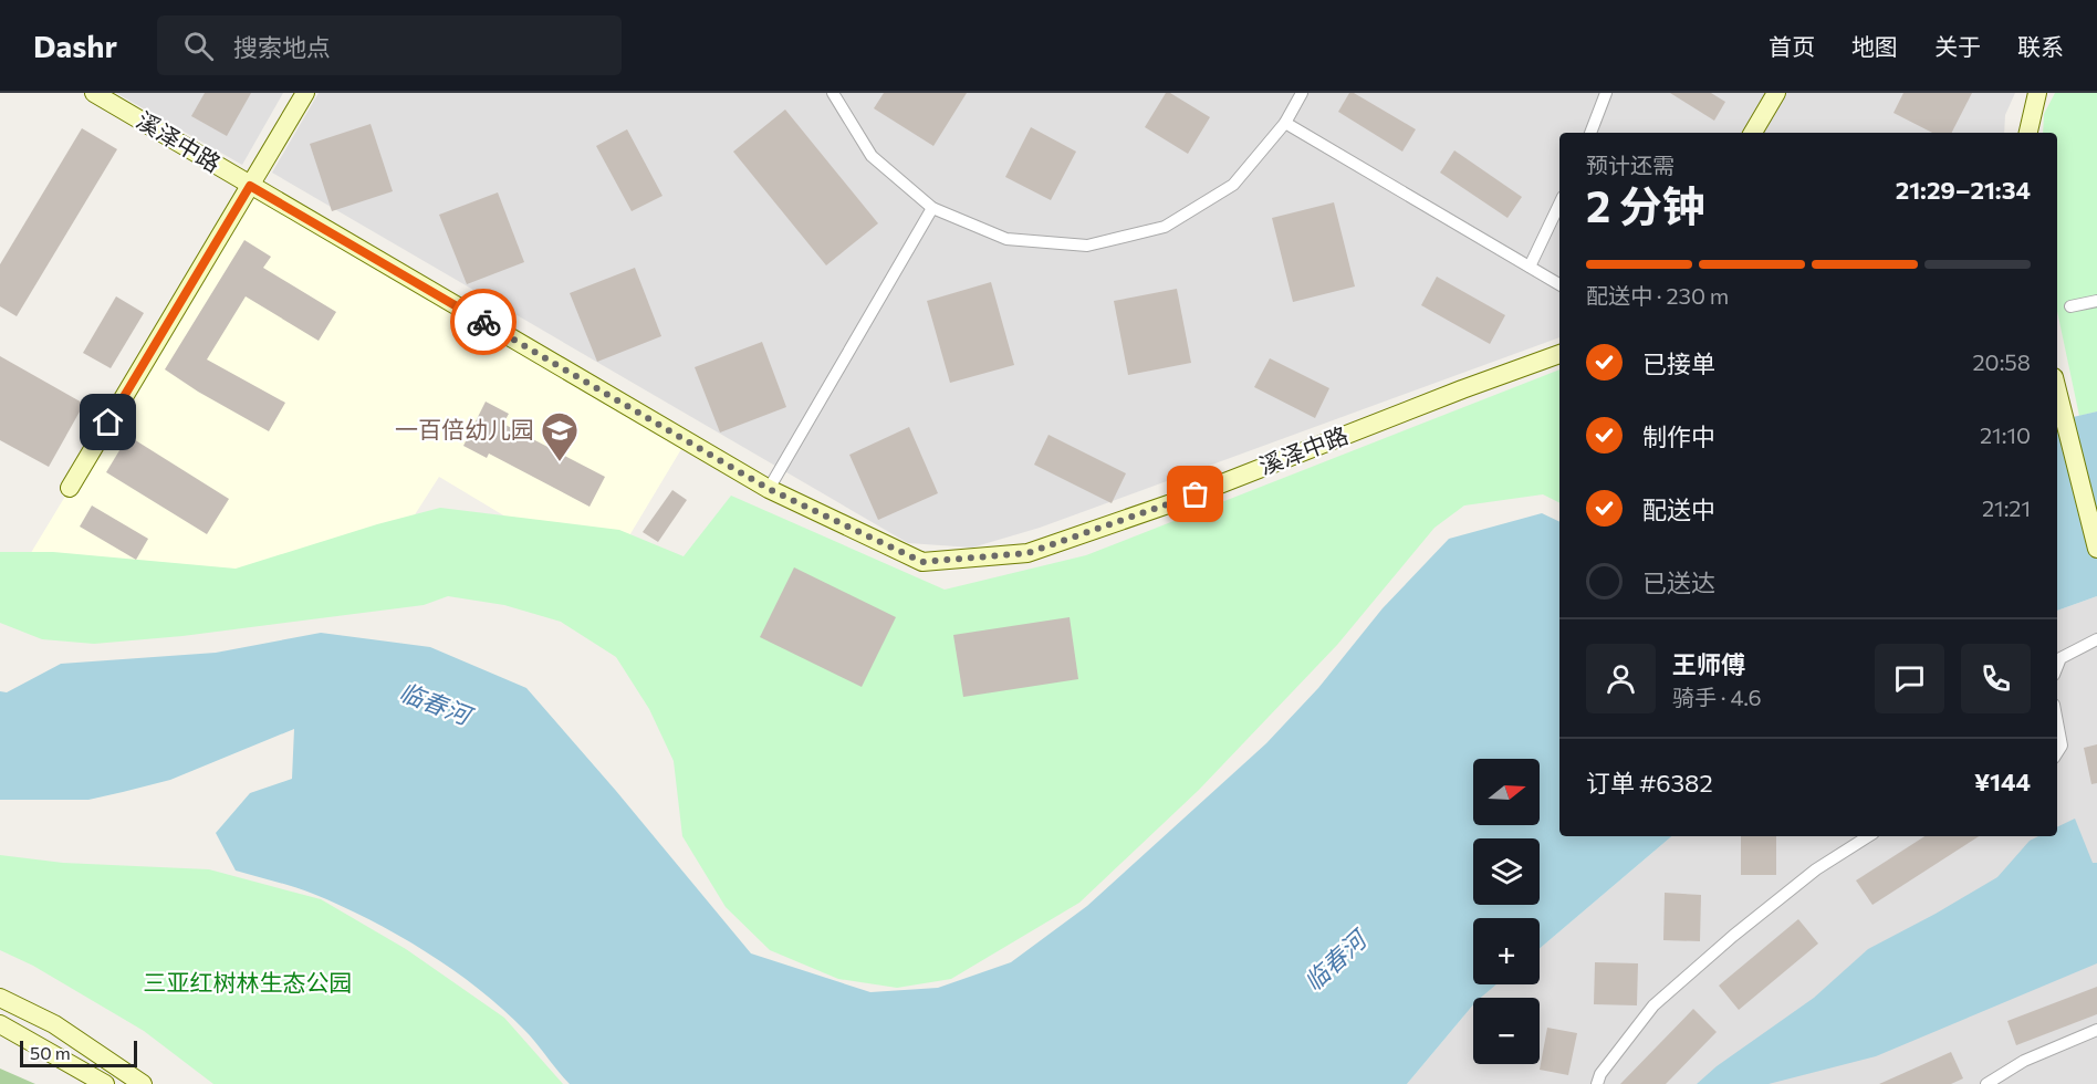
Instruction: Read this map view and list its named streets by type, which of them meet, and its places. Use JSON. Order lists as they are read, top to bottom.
{
  "streets": {
    "street": ["溪泽中路"]
  },
  "water": ["临春河"],
  "parks": ["三亚红树林生态公园"],
  "places": {
    "school or university": ["一百倍幼儿园"]
  },
  "scale_bar": "50 m",
  "north": "right",
  "page": {
    "header": "Dashr",
    "search": "搜索地点",
    "nav": [
      "首页",
      "地图",
      "关于",
      "联系"
    ],
    "heading": ["2 分钟", "预计还需", "21:29–21:34"],
    "panel": [
      "王师傅",
      "骑手 · 4.6",
      "订单 #6382",
      "¥144"
    ],
    "bar": "配送中 · 230 m",
    "list": [
      ["已接单", "20:58"],
      ["制作中", "21:10"],
      ["配送中", "21:21"],
      "已送达"
    ],
    "map_buttons": ["+", "−"],
    "scale": "50 m"
  }
}
